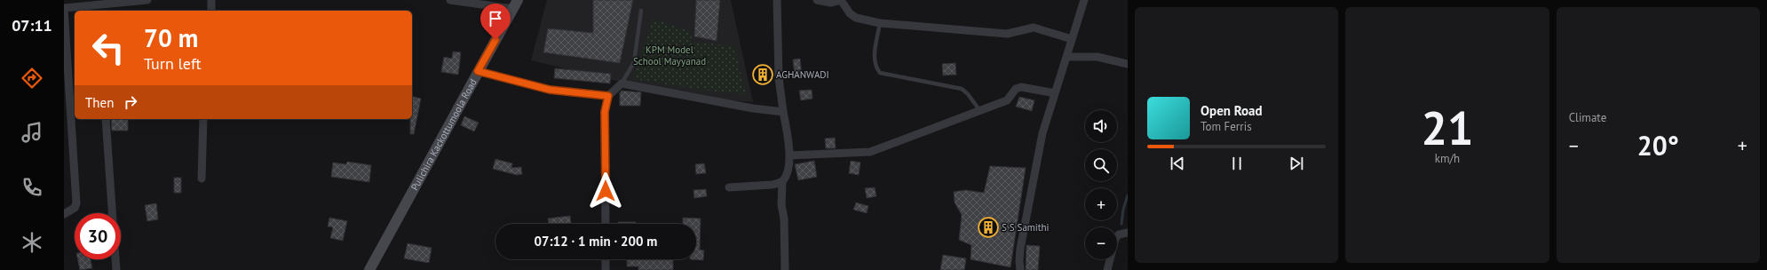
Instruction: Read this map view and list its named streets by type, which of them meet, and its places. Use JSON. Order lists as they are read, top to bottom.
{
  "streets": {
    "main road": ["Pulichira Kackottumoola Road"]
  },
  "parks": ["KPM Model School Mayyanad"],
  "places": {
    "building": ["AGHANWADI", "S S Samithi"]
  },
  "page": {
    "tabs": "07:11",
    "tile": [
      ["21", "km/h"],
      "Climate"
    ],
    "turn": ["70 m", "Turn left"],
    "then": "Then",
    "song": ["Open Road", "Tom Ferris"],
    "map_buttons": ["+", "−"],
    "heat": ["−", "20°", "+"],
    "limit": "30",
    "trip": "07:12 · 1 min · 200 m"
  }
}
